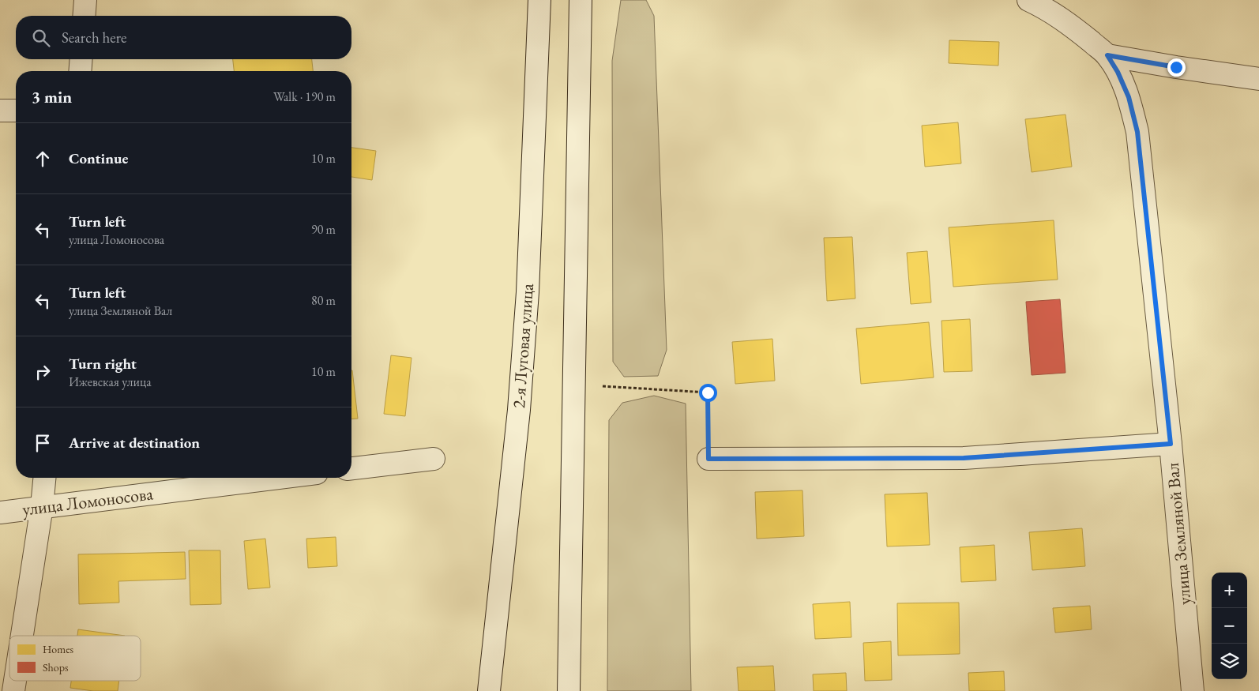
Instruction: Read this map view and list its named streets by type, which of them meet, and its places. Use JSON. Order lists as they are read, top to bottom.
{
  "streets": {
    "street": ["2-я Луговая улица", "улица Ломоносова", "улица Земляной Вал"]
  },
  "legend": ["Homes", "Shops"],
  "page": {
    "search": "Search here",
    "heading": ["3 min", "Walk · 190 m"],
    "list": [
      ["Continue", "10 m"],
      ["Turn left", "улица Ломоносова", "90 m"],
      ["Turn left", "улица Земляной Вал", "80 m"],
      ["Turn right", "Ижевская улица", "10 m"],
      "Arrive at destination"
    ],
    "map_buttons": ["+", "−"]
  }
}
